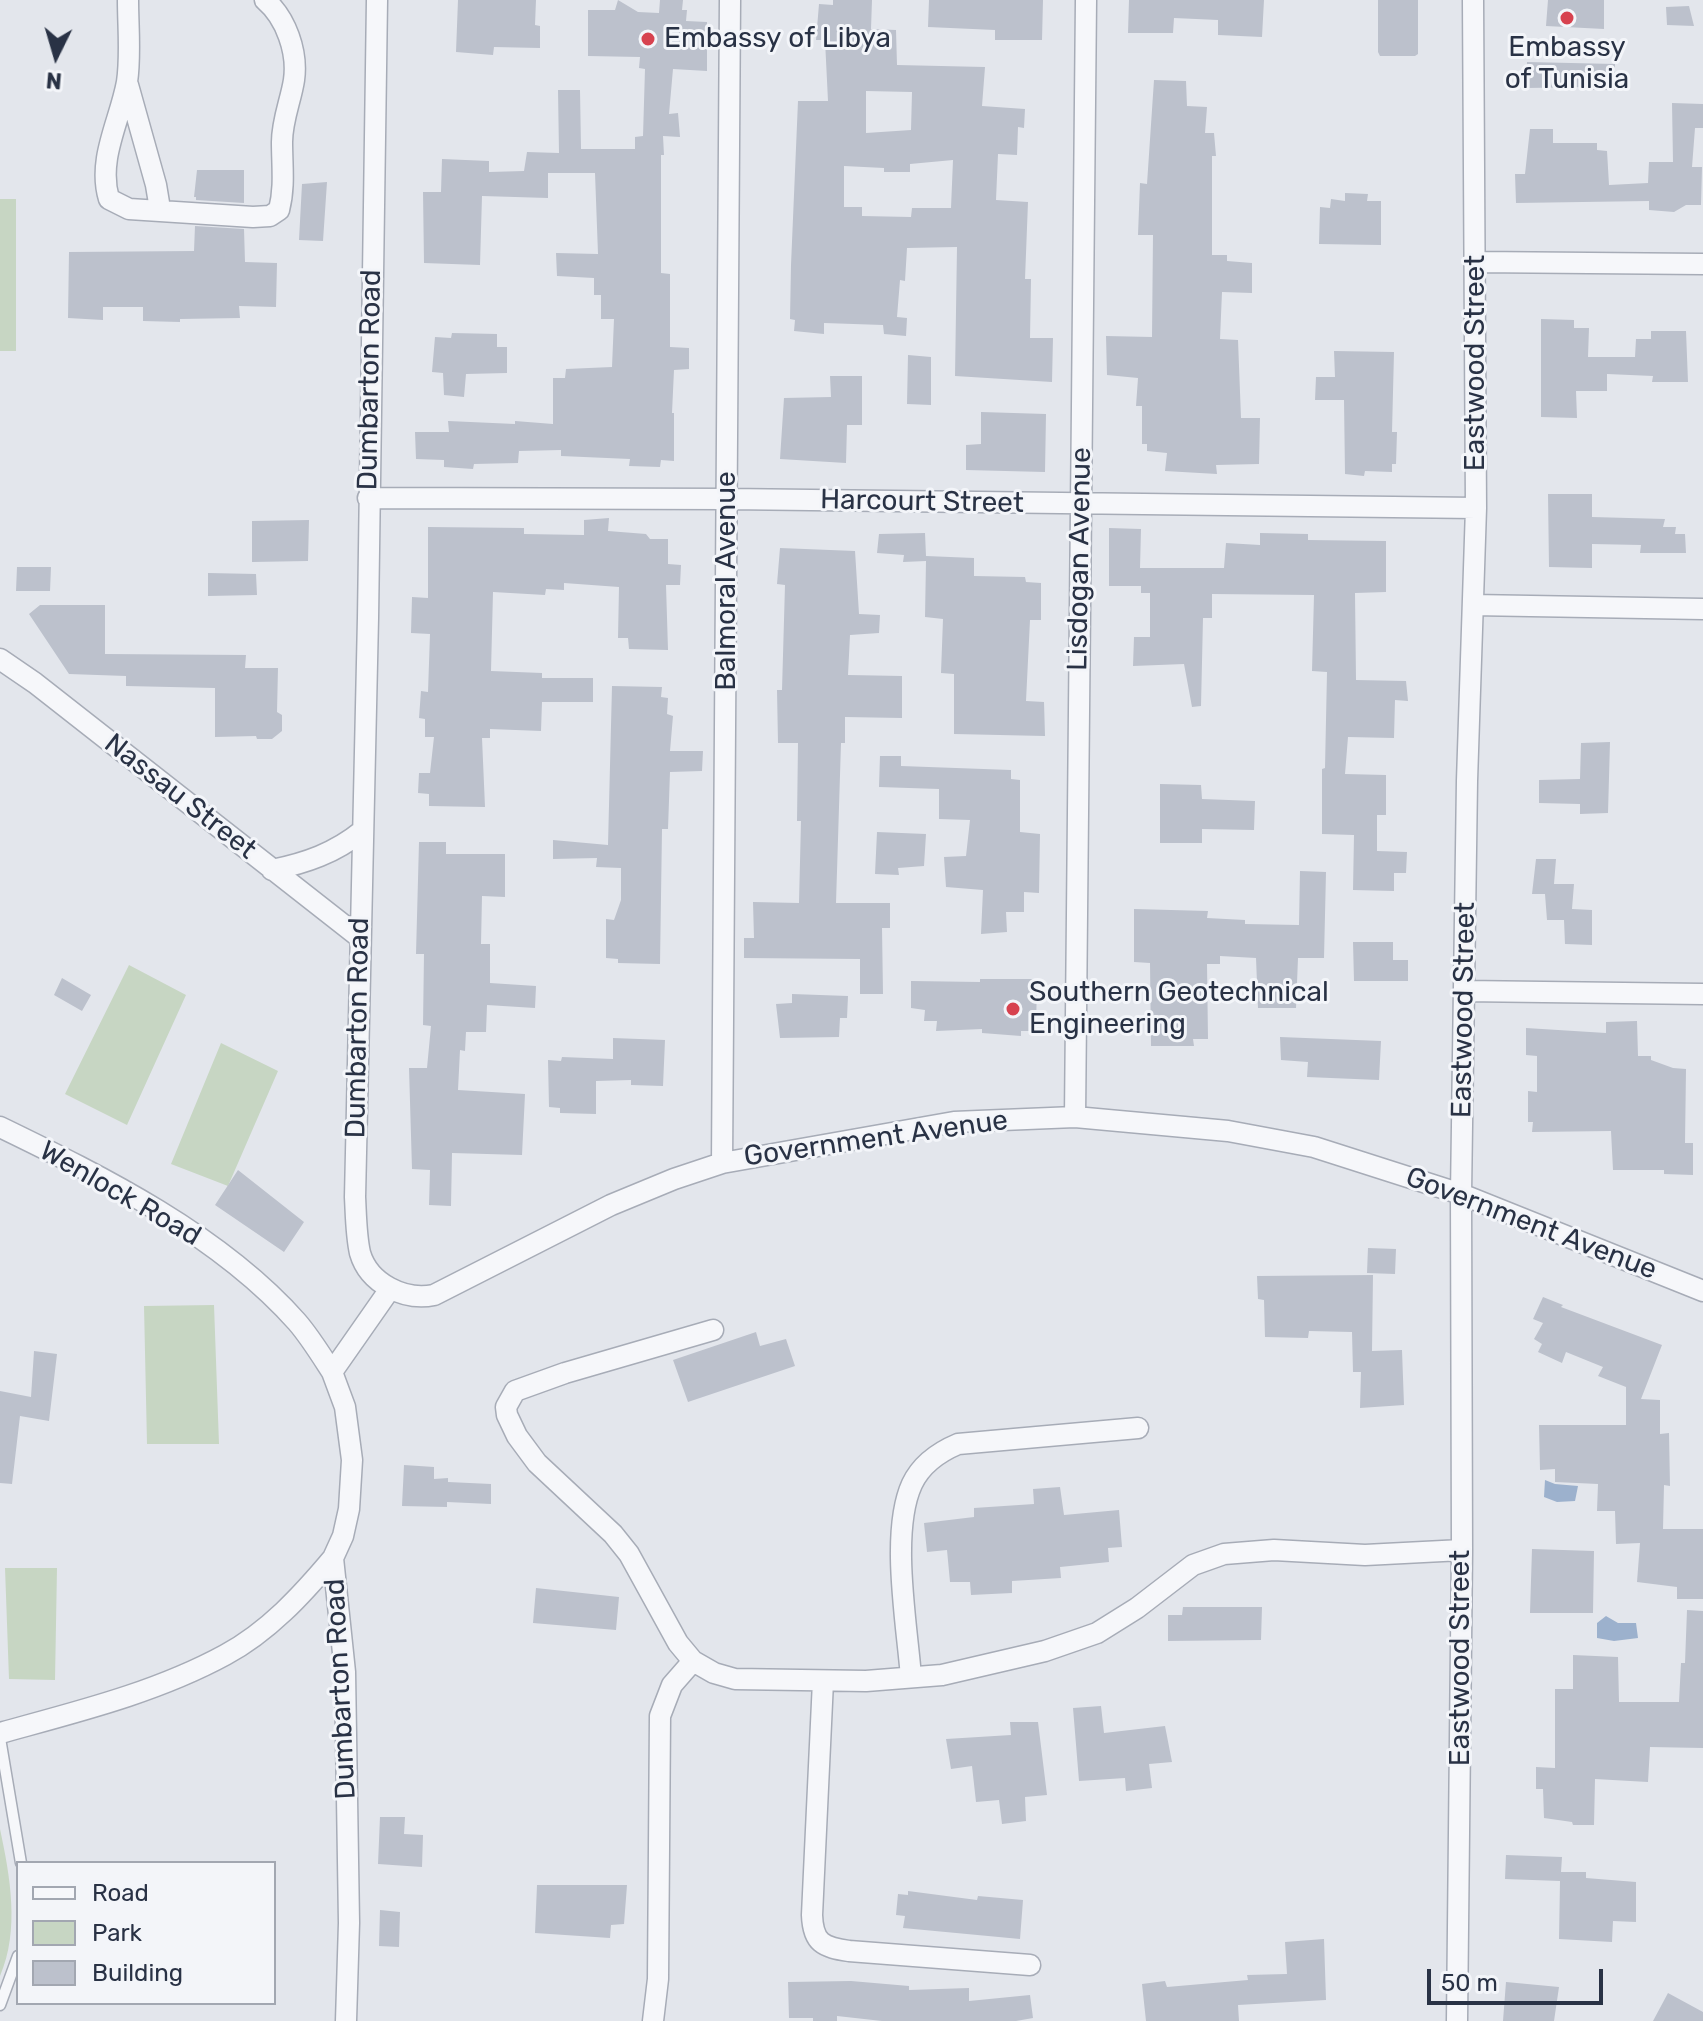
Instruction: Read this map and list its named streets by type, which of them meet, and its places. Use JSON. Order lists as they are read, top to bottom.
{
  "streets": {
    "street": [
      "Eastwood Street",
      "Dumbarton Road",
      "Harcourt Street",
      "Lisdogan Avenue",
      "Balmoral Avenue",
      "Nassau Street",
      "Government Avenue",
      "Wenlock Road"
    ]
  },
  "crossings": [
    ["Eastwood Street", "Harcourt Street"],
    ["Eastwood Street", "Government Avenue"],
    ["Dumbarton Road", "Harcourt Street"],
    ["Dumbarton Road", "Nassau Street"],
    ["Dumbarton Road", "Government Avenue"],
    ["Dumbarton Road", "Wenlock Road"],
    ["Harcourt Street", "Lisdogan Avenue"],
    ["Harcourt Street", "Balmoral Avenue"],
    ["Lisdogan Avenue", "Government Avenue"],
    ["Balmoral Avenue", "Government Avenue"]
  ],
  "places": ["Embassy of Tunisia", "Embassy of Libya", "Southern Geotechnical Engineering"],
  "legend": ["Road", "Park", "Building"],
  "scale_bar": "50 m",
  "north": "bottom"
}
